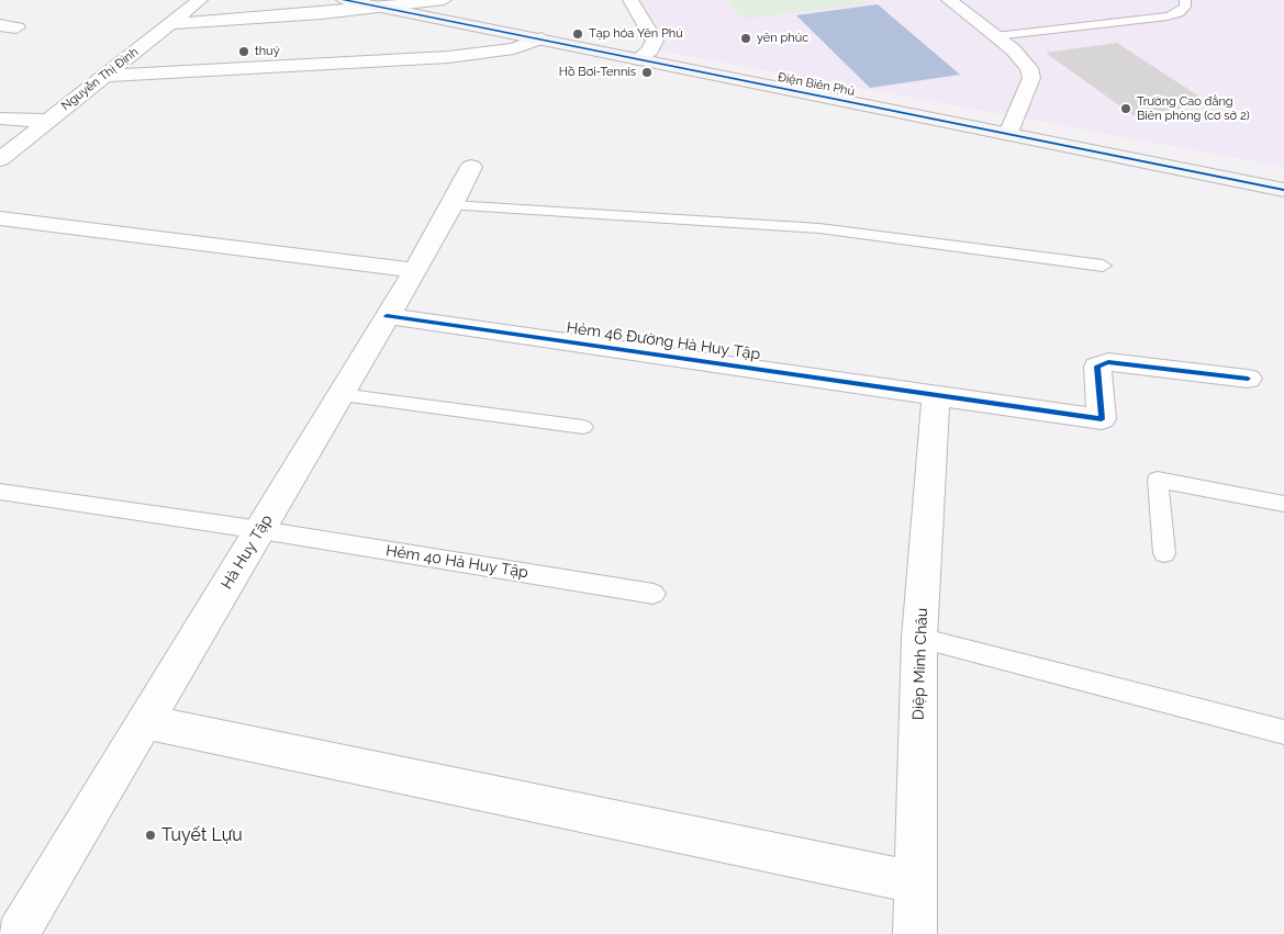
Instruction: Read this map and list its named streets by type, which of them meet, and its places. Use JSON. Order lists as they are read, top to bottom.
{
  "streets": {
    "street": [
      "Nguyễn Thị Định",
      "Điện Biên Phủ",
      "Hẻm 46 Đường Hà Huy Tập",
      "Hà Huy Tập",
      "Diệp Minh Châu"
    ],
    "lane": ["Hẻm 40 Hà Huy Tập"]
  },
  "crossings": [
    ["Hẻm 46 Đường Hà Huy Tập", "Hà Huy Tập"],
    ["Hẻm 46 Đường Hà Huy Tập", "Diệp Minh Châu"],
    ["Hà Huy Tập", "Hẻm 40 Hà Huy Tập"]
  ],
  "places": [
    "Tạp hóa Yên Phú",
    "yên phúc",
    "thuỷ",
    "Hồ Bơi-Tennis",
    "Trường Cao đẳng Biên phòng (cơ sở 2)",
    "Tuyết Lựu"
  ]
}
